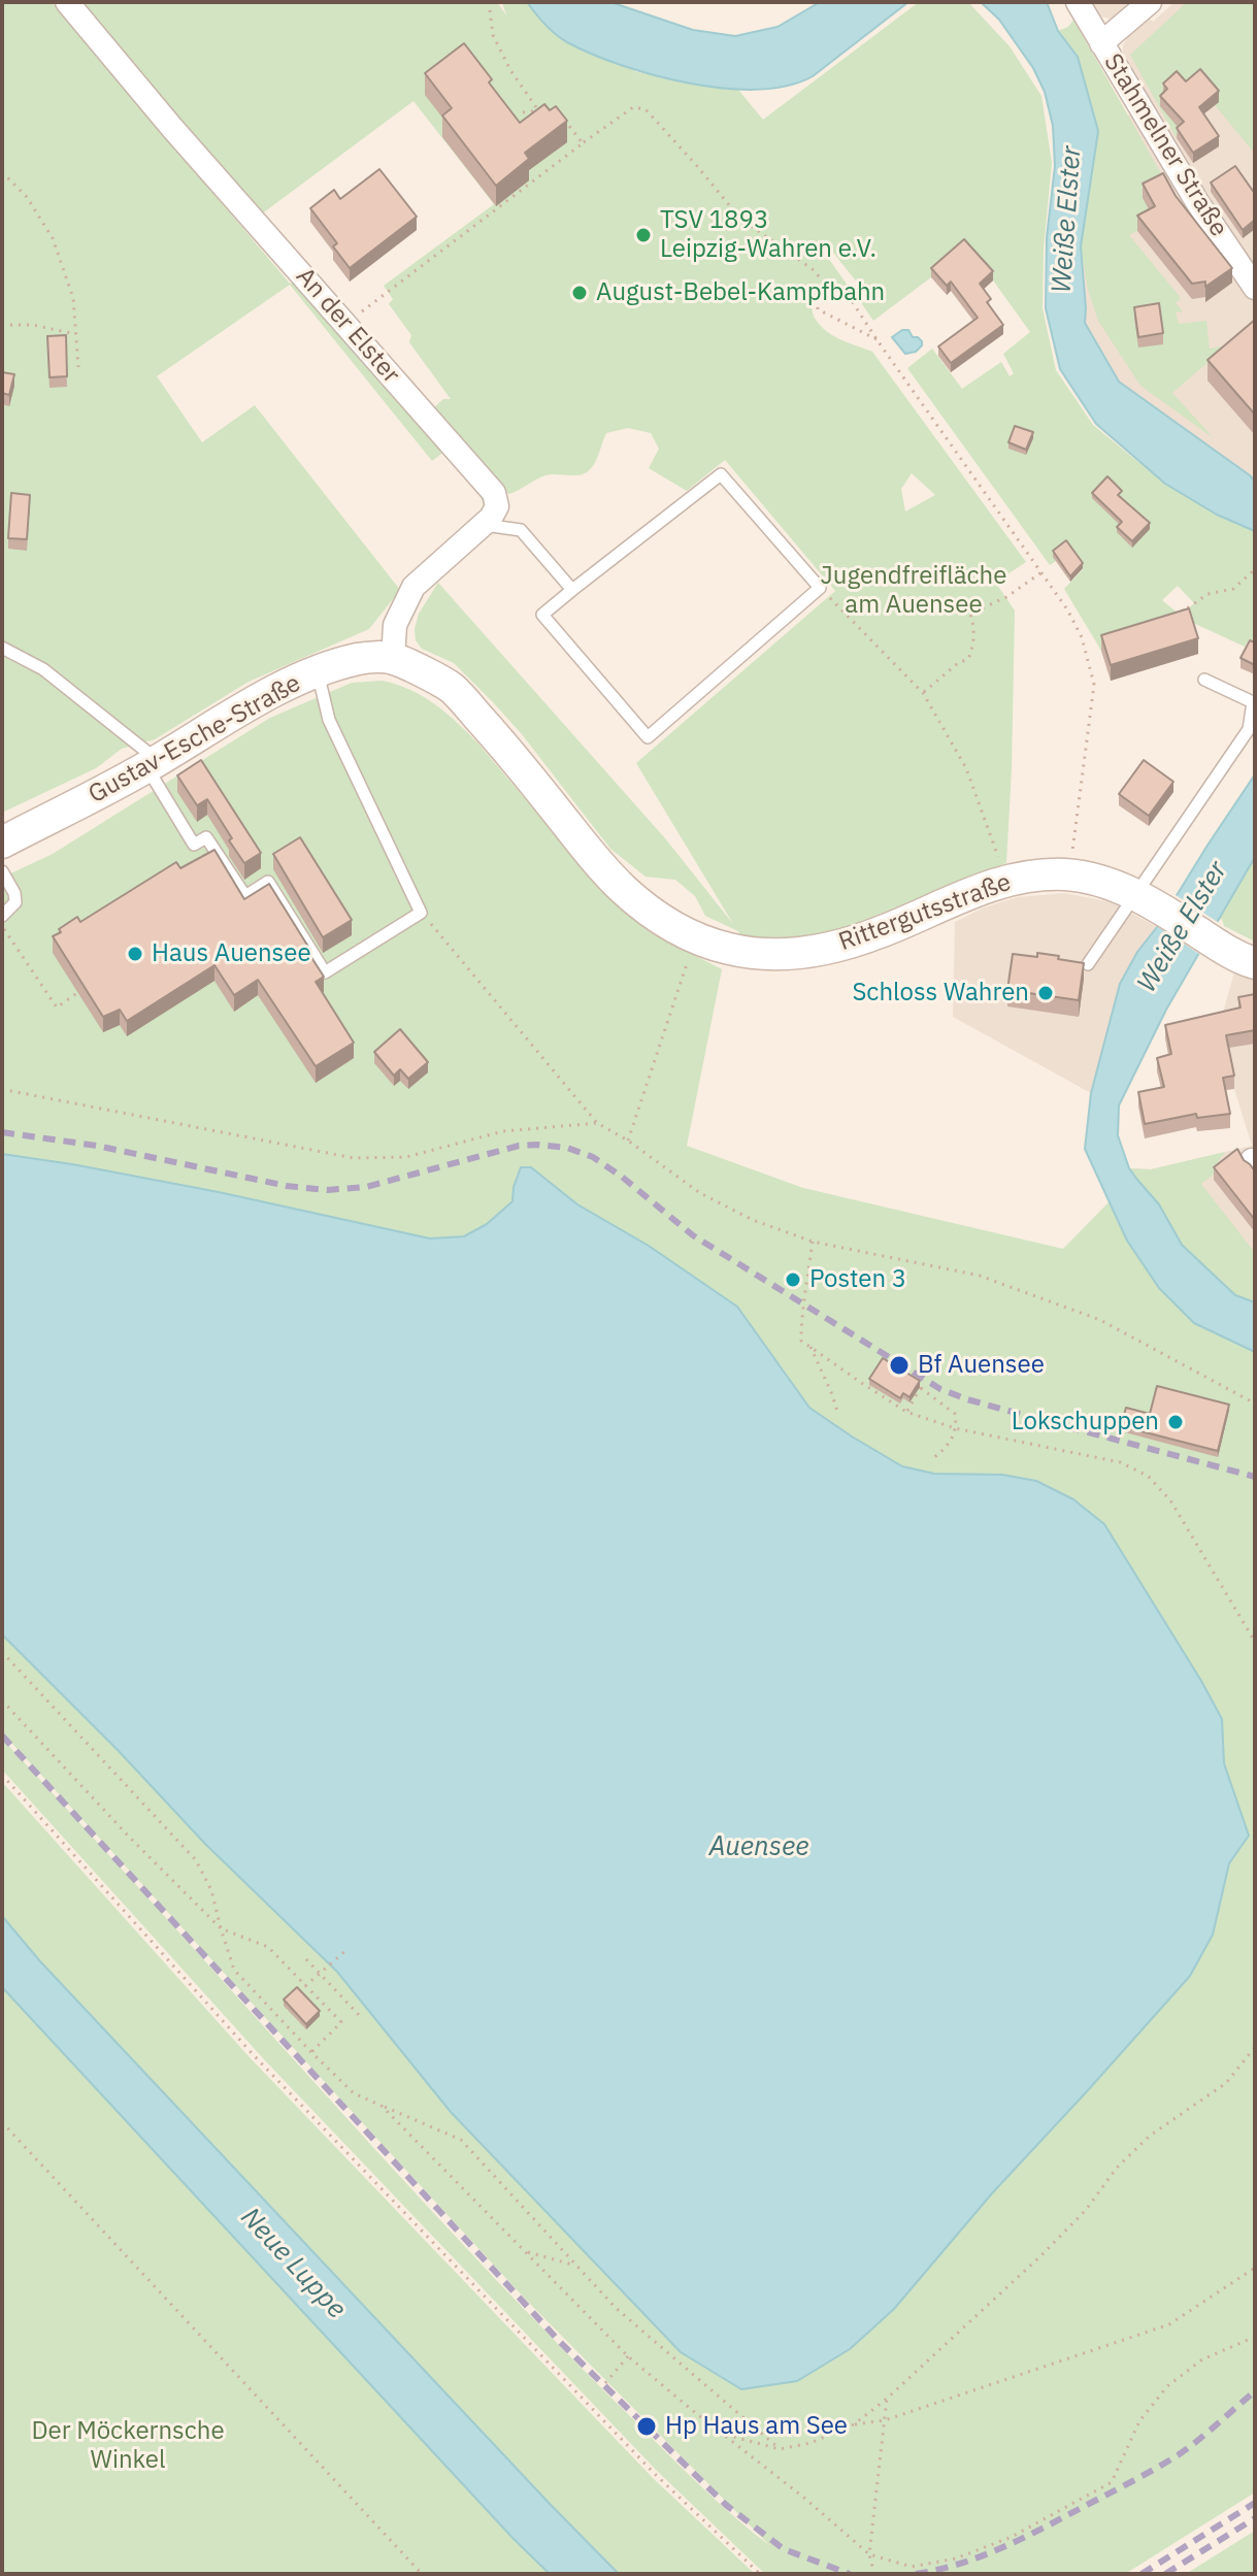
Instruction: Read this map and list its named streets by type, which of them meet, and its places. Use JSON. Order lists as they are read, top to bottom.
{
  "streets": {
    "main road": ["Gustav-Esche-Straße", "Rittergutsstraße"],
    "street": ["Stahmelner Straße", "An der Elster"]
  },
  "crossings": [
    ["Gustav-Esche-Straße", "Rittergutsstraße"]
  ],
  "water": ["Weiße Elster", "Auensee", "Neue Luppe"],
  "parks": ["Jugendfreifläche am Auensee", "Der Möckernsche Winkel"],
  "places": [
    "TSV 1893 Leipzig-Wahren e.V.",
    "August-Bebel-Kampfbahn",
    "Haus Auensee",
    "Schloss Wahren",
    "Posten 3",
    "Bf Auensee",
    "Lokschuppen",
    "Hp Haus am See"
  ]
}
